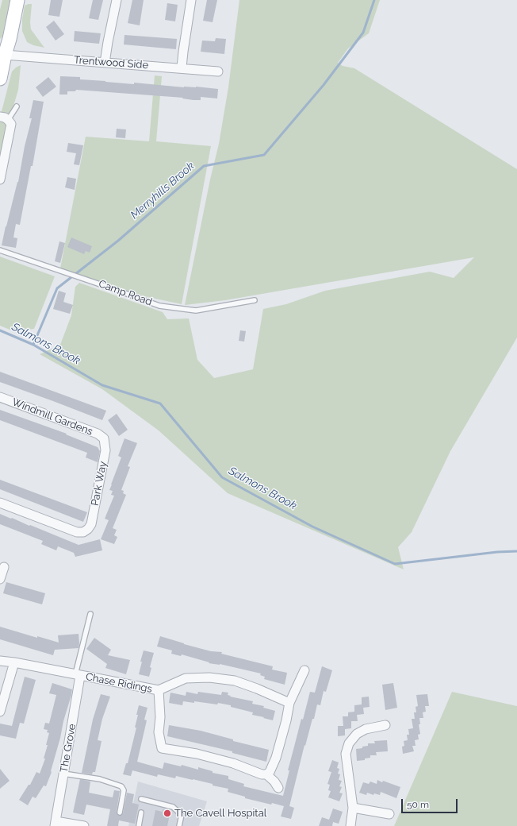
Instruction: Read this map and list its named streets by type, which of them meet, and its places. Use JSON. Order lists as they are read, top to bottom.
{
  "streets": {
    "street": [
      "Trentwood Side",
      "Windmill Gardens",
      "Park Way",
      "Chase Ridings",
      "The Grove"
    ],
    "lane": ["Camp Road"]
  },
  "crossings": [
    ["Windmill Gardens", "Park Way"],
    ["Chase Ridings", "The Grove"]
  ],
  "water": ["Merryhills Brook", "Salmons Brook"],
  "places": ["The Cavell Hospital"],
  "scale_bar": "50 m"
}
